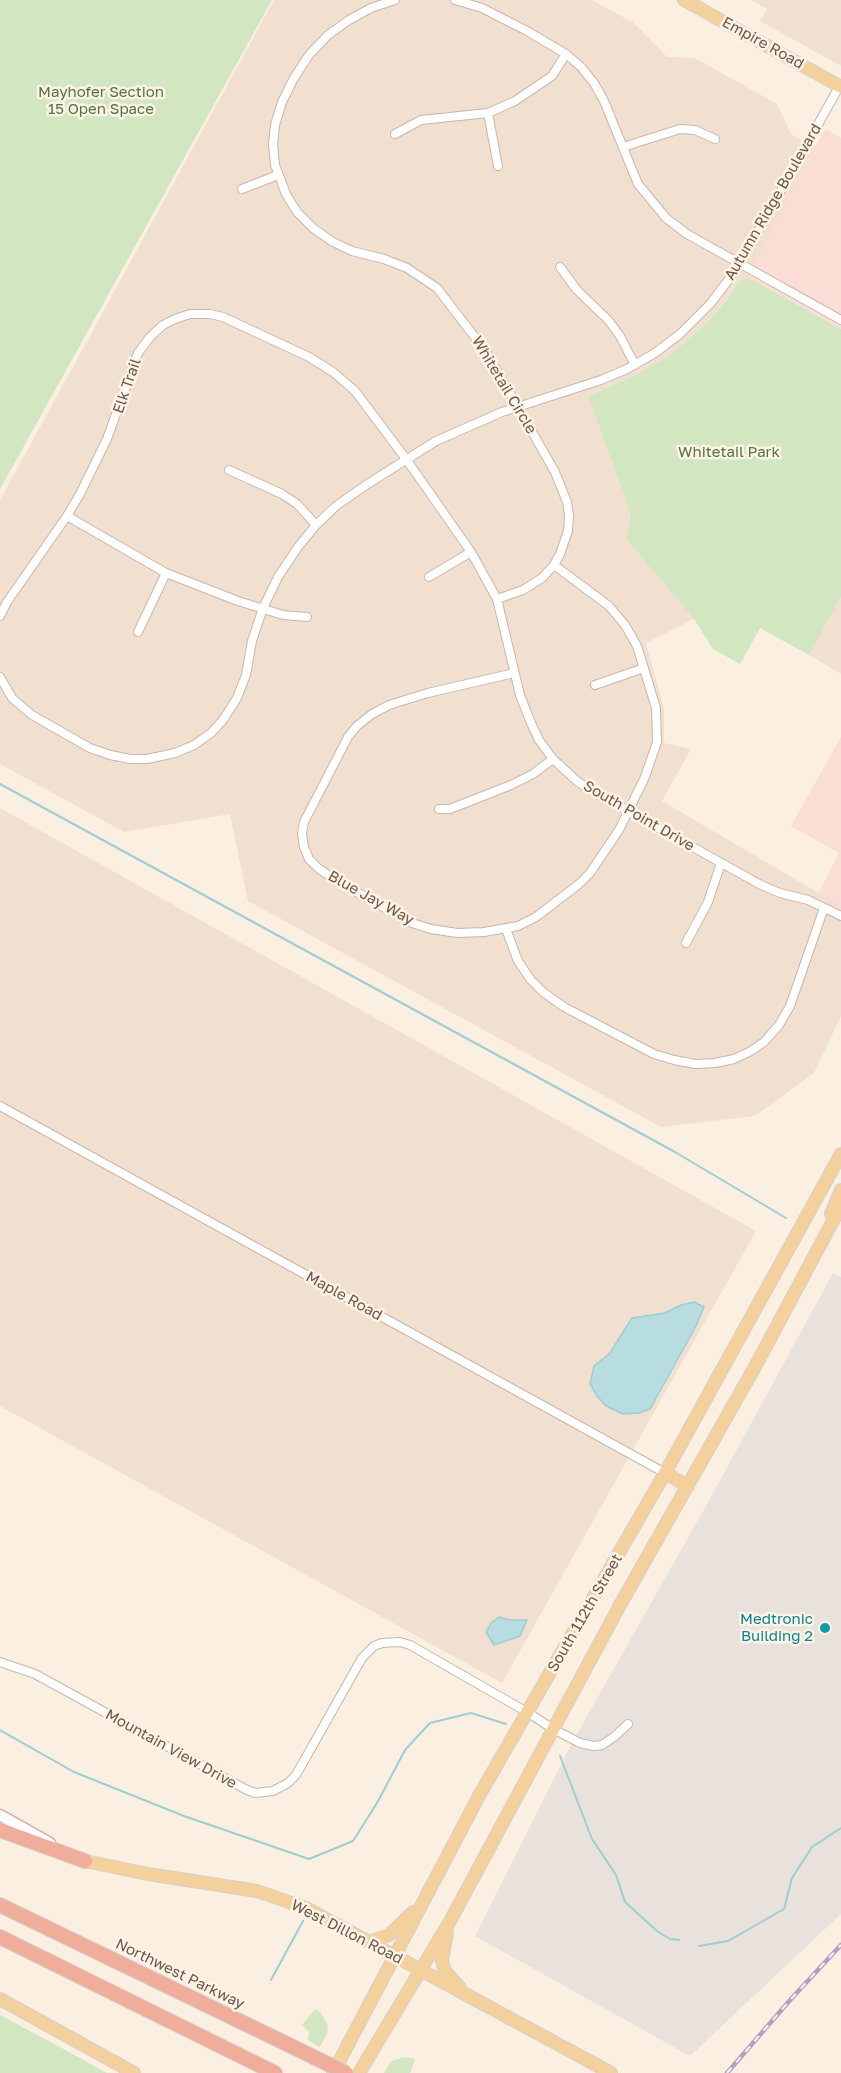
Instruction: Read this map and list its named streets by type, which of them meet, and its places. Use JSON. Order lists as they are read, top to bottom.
{
  "streets": {
    "highway": ["Northwest Parkway"],
    "main road": [
      "Empire Road",
      "Maple Road",
      "South 112th Street",
      "West Dillon Road"
    ],
    "street": [
      "Autumn Ridge Boulevard",
      "Whitetail Circle",
      "Elk Trail",
      "South Point Drive",
      "Blue Jay Way",
      "Mountain View Drive"
    ]
  },
  "crossings": [
    ["Empire Road", "Autumn Ridge Boulevard"],
    ["Autumn Ridge Boulevard", "Whitetail Circle"],
    ["Autumn Ridge Boulevard", "Elk Trail"],
    ["Autumn Ridge Boulevard", "South Point Drive"],
    ["Whitetail Circle", "South Point Drive"],
    ["Whitetail Circle", "Blue Jay Way"],
    ["Elk Trail", "South Point Drive"],
    ["South Point Drive", "Blue Jay Way"],
    ["Maple Road", "South 112th Street"],
    ["South 112th Street", "Mountain View Drive"],
    ["South 112th Street", "West Dillon Road"]
  ],
  "parks": ["Mayhofer Section 15 Open Space", "Whitetail Park"],
  "places": ["Medtronic Building 2"]
}
